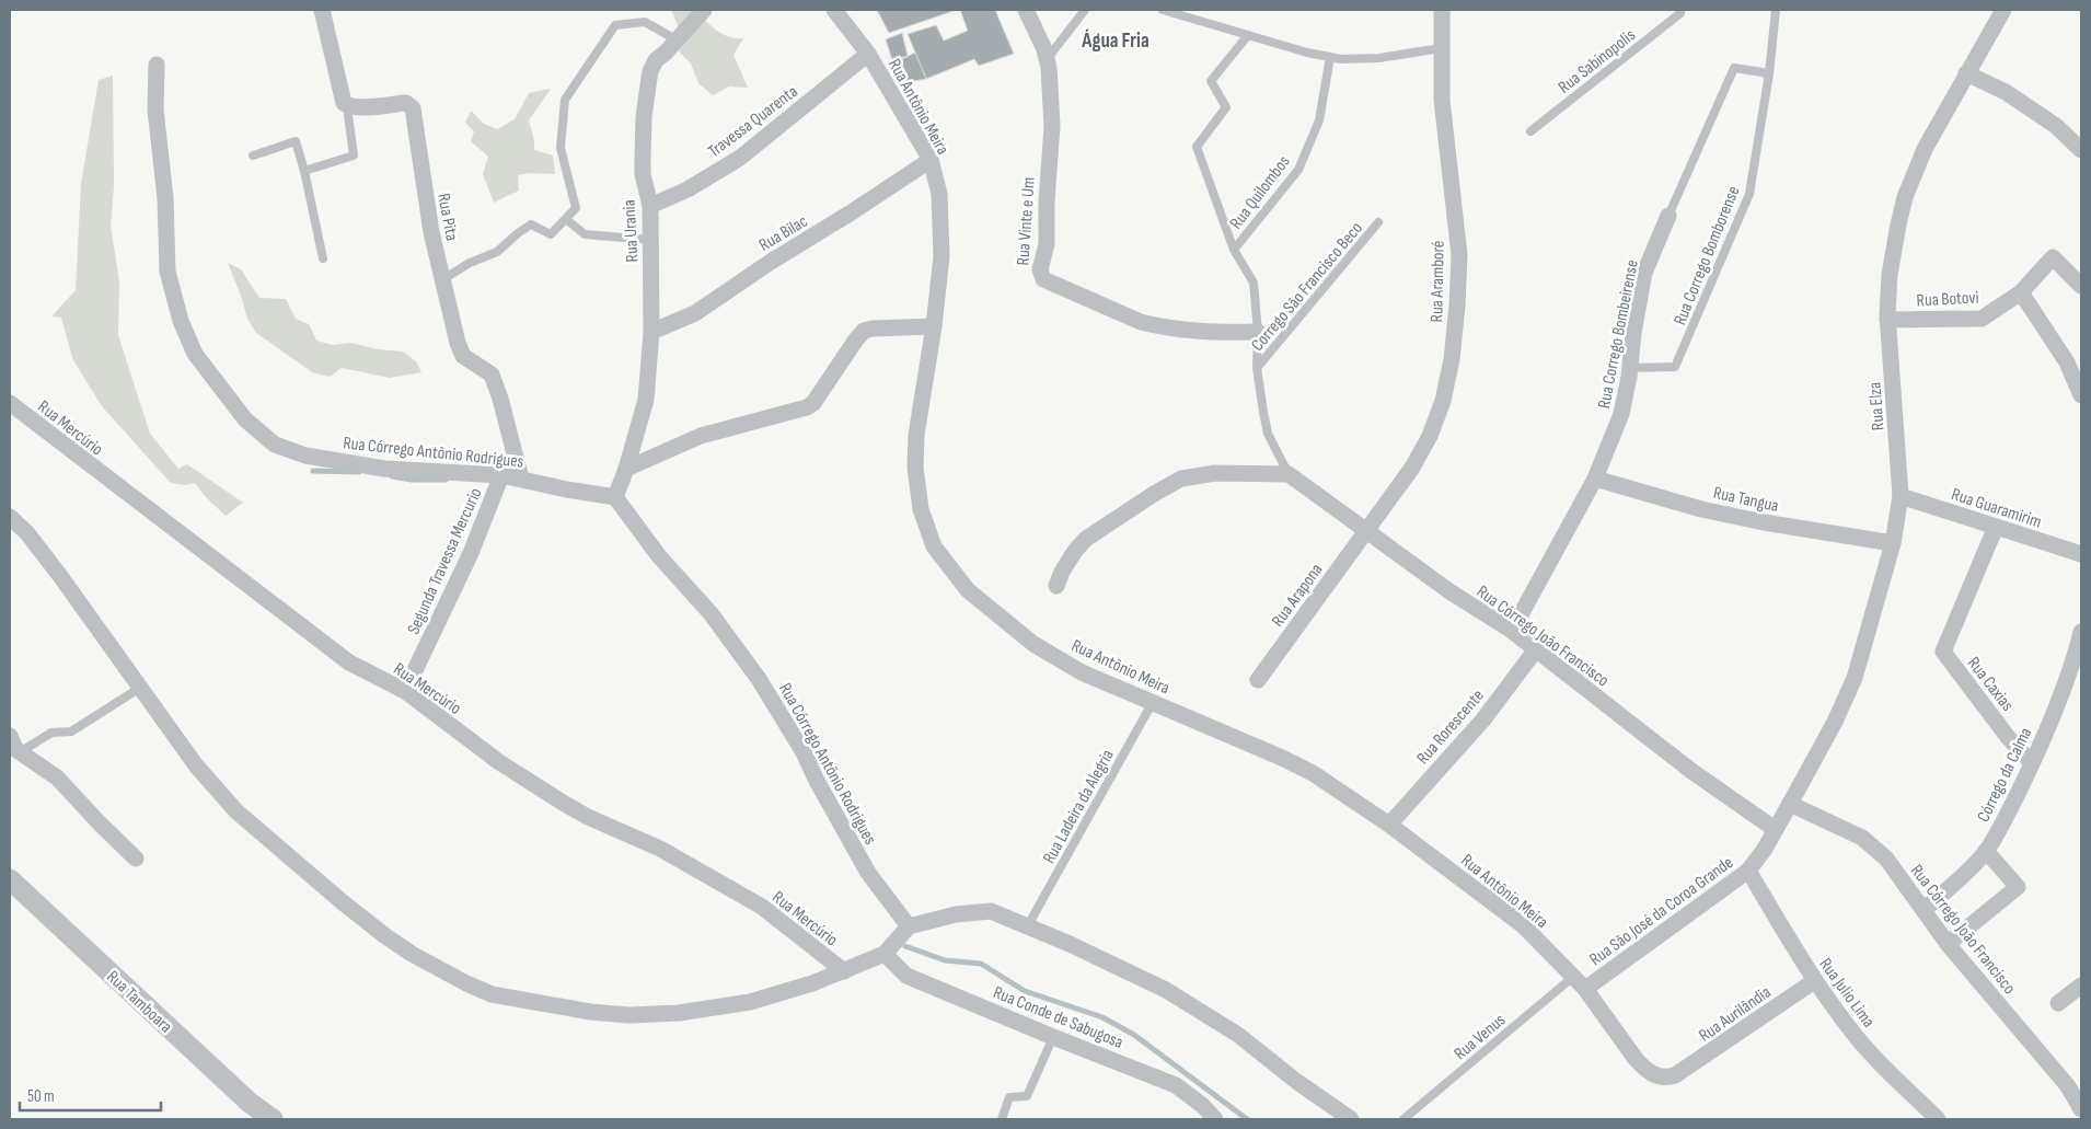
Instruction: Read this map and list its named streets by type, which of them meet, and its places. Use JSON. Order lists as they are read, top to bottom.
{
  "streets": {
    "street": [
      "Rua Antônio Meira",
      "Travessa Quarenta",
      "Rua Pita",
      "Rua Vinte e Um",
      "Rua Urania",
      "Rua Bilac",
      "Rua Aramboré",
      "Rua Botovi",
      "Rua Corrego Bombeirense",
      "Rua Elza",
      "Rua Mercúrio",
      "Rua Córrego Antônio Rodrigues",
      "Rua Tangua",
      "Rua Guaramirim",
      "Segunda Travessa Mercurio",
      "Rua Arapona",
      "Rua Córrego João Francisco",
      "Rua Caxias",
      "Rua Rorescente",
      "Córrego da Calma",
      "Rua São José da Coroa Grande",
      "Rua Julio Lima",
      "Rua Tamboara",
      "Rua Aurilândia",
      "Rua Conde de Sabugosa"
    ],
    "lane": [
      "Rua Sabinopolis",
      "Rua Quilombos",
      "Rua Corrego Bomborense",
      "Corrego São Francisco Beco",
      "Rua Ladeira da Alegria",
      "Rua Venus"
    ]
  },
  "crossings": [
    ["Rua Antônio Meira", "Travessa Quarenta"],
    ["Rua Antônio Meira", "Rua Bilac"],
    ["Rua Antônio Meira", "Rua Rorescente"],
    ["Rua Antônio Meira", "Rua Ladeira da Alegria"],
    ["Rua Antônio Meira", "Rua São José da Coroa Grande"],
    ["Rua Antônio Meira", "Rua Aurilândia"],
    ["Rua Antônio Meira", "Rua Venus"],
    ["Travessa Quarenta", "Rua Urania"],
    ["Rua Quilombos", "Rua Córrego João Francisco"],
    ["Rua Pita", "Rua Córrego Antônio Rodrigues"],
    ["Rua Vinte e Um", "Rua Córrego João Francisco"],
    ["Rua Urania", "Rua Bilac"],
    ["Rua Urania", "Rua Córrego Antônio Rodrigues"],
    ["Rua Corrego Bomborense", "Rua Corrego Bombeirense"],
    ["Rua Aramboré", "Rua Arapona"],
    ["Rua Aramboré", "Rua Córrego João Francisco"],
    ["Corrego São Francisco Beco", "Rua Córrego João Francisco"],
    ["Rua Botovi", "Rua Elza"],
    ["Rua Corrego Bombeirense", "Rua Tangua"],
    ["Rua Corrego Bombeirense", "Rua Córrego João Francisco"],
    ["Rua Elza", "Rua Tangua"],
    ["Rua Elza", "Rua Guaramirim"],
    ["Rua Elza", "Rua Córrego João Francisco"],
    ["Rua Elza", "Rua São José da Coroa Grande"],
    ["Rua Mercúrio", "Segunda Travessa Mercurio"],
    ["Rua Córrego Antônio Rodrigues", "Segunda Travessa Mercurio"],
    ["Rua Guaramirim", "Rua Caxias"],
    ["Rua Arapona", "Rua Córrego João Francisco"],
    ["Rua Córrego João Francisco", "Rua Rorescente"],
    ["Rua Córrego João Francisco", "Córrego da Calma"],
    ["Rua Córrego João Francisco", "Rua São José da Coroa Grande"],
    ["Rua Caxias", "Córrego da Calma"],
    ["Rua São José da Coroa Grande", "Rua Julio Lima"],
    ["Rua Julio Lima", "Rua Aurilândia"]
  ],
  "districts": ["Água Fria"],
  "scale_bar": "50 m"
}
